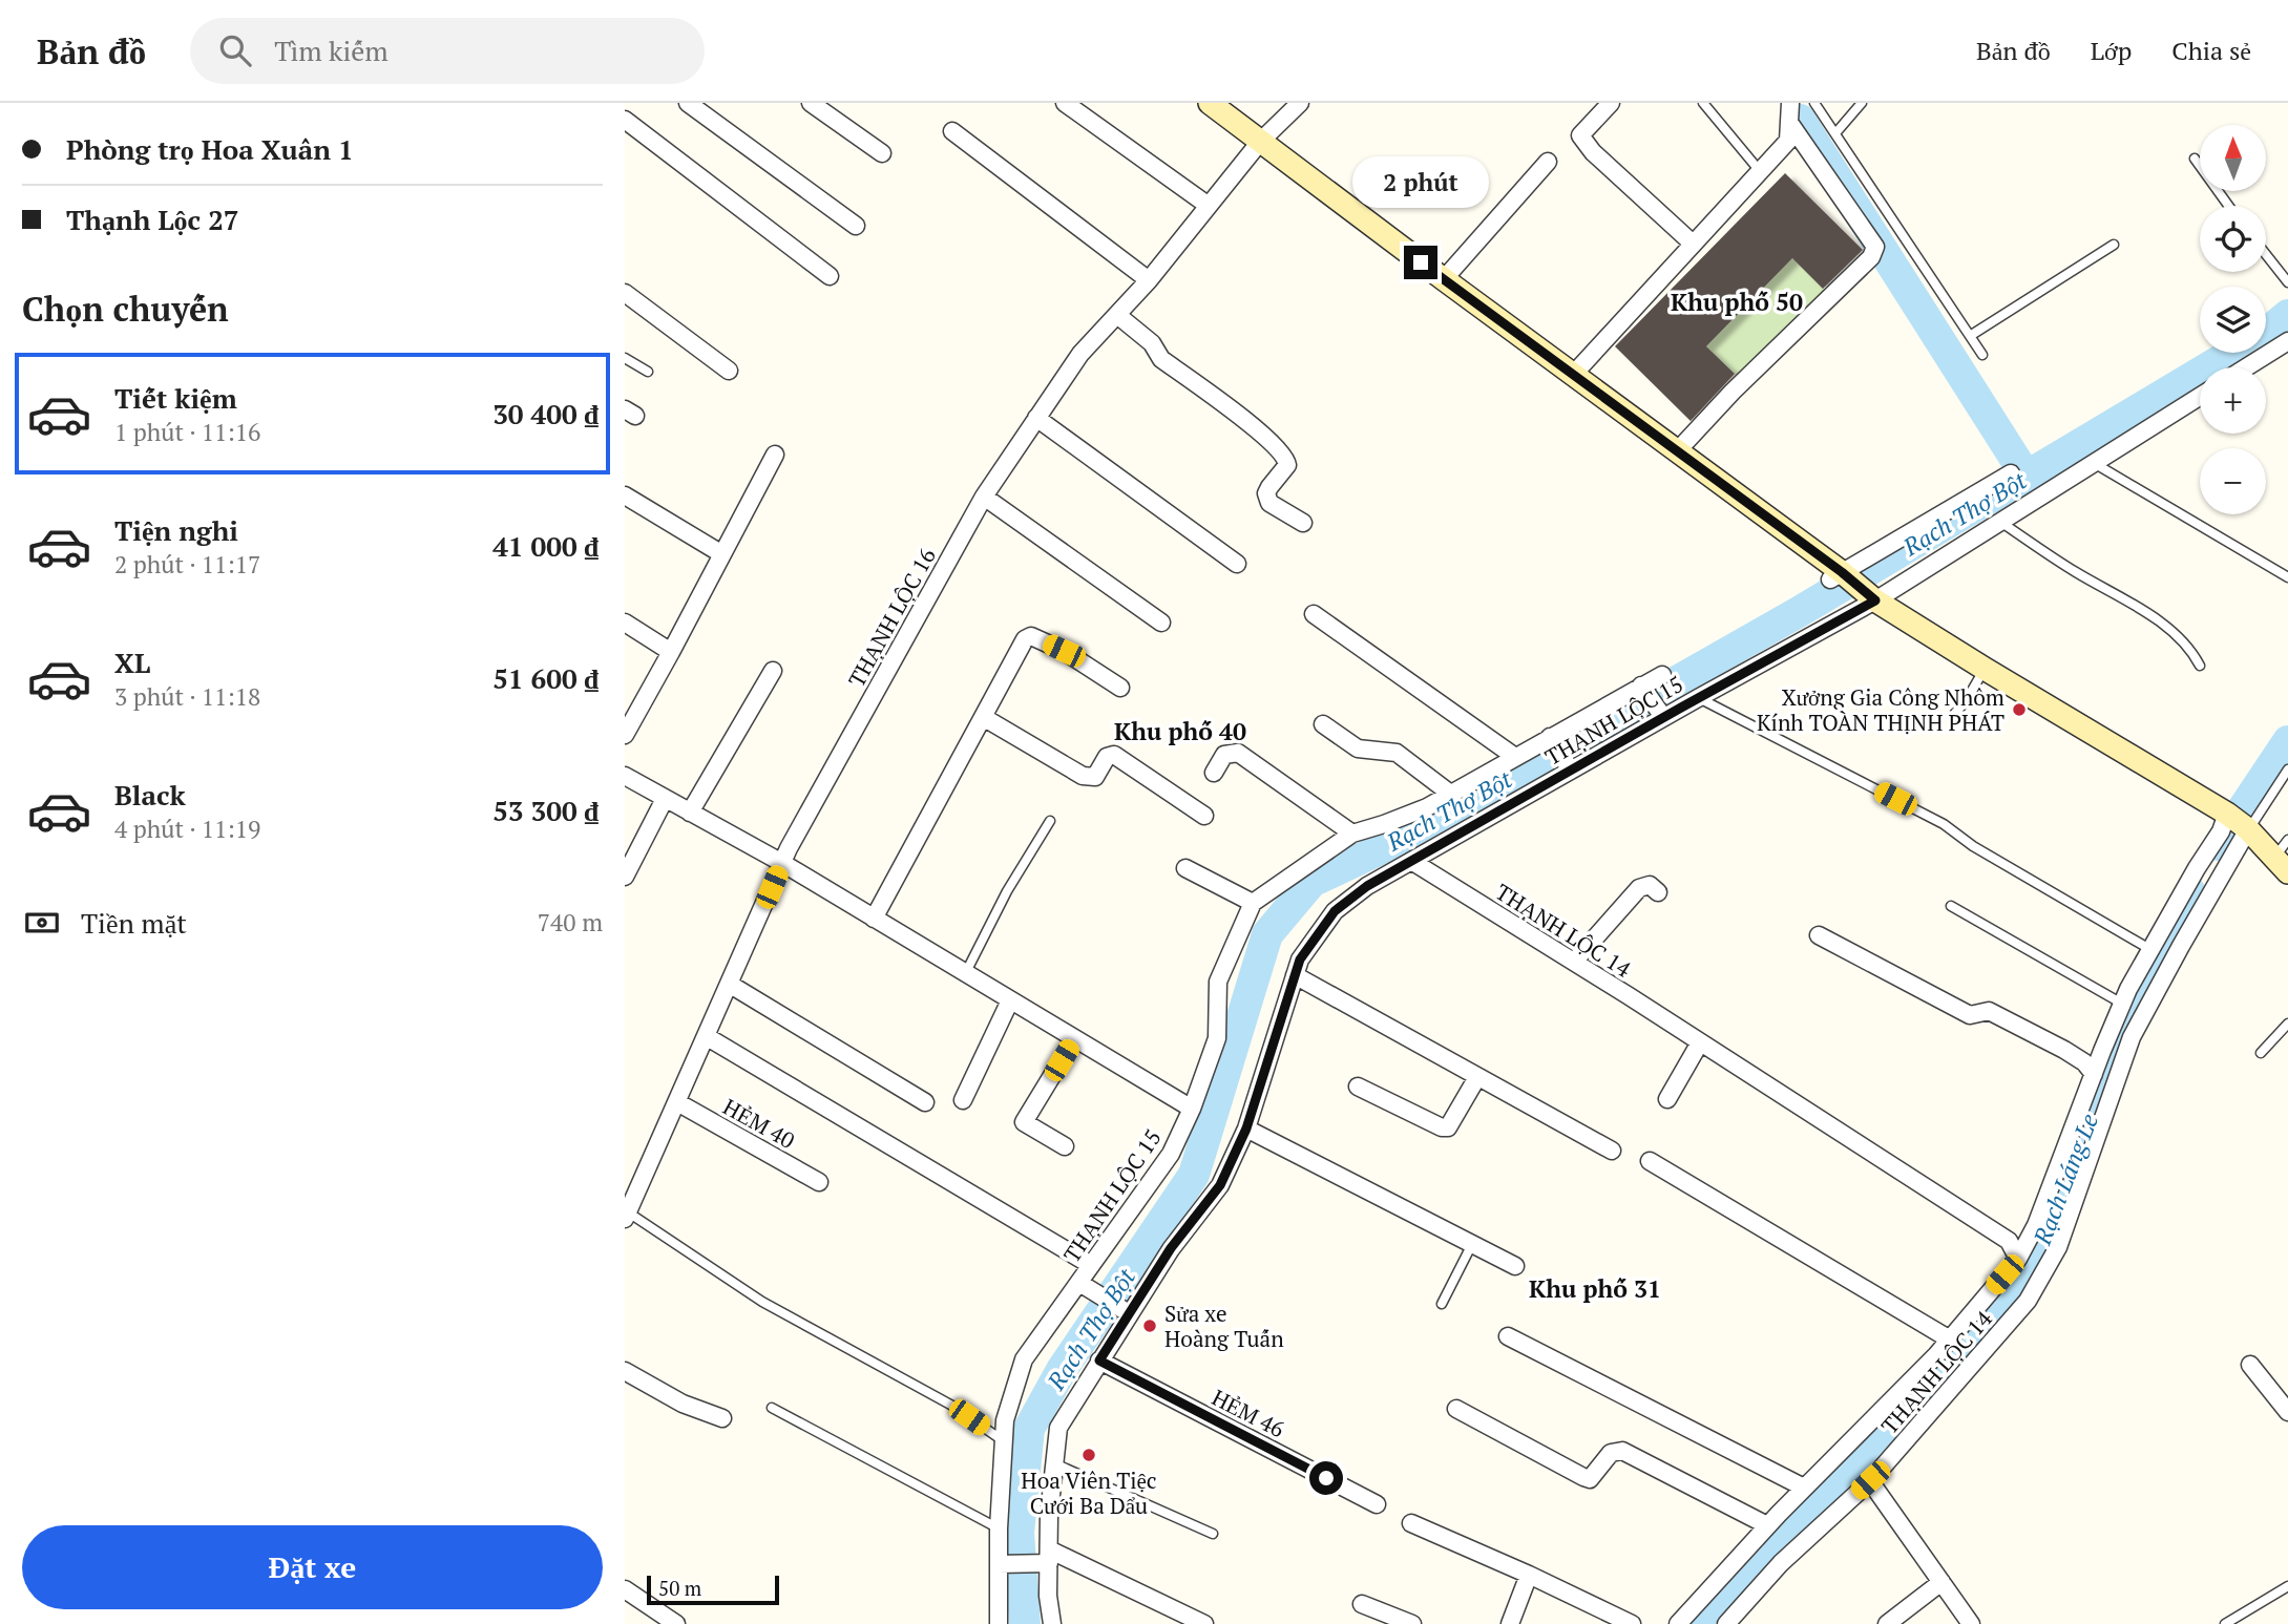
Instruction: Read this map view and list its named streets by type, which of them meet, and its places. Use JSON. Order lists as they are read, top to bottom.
{
  "streets": {
    "street": [
      "THẠNH LỘC 16",
      "THẠNH LỘC 15",
      "THẠNH LỘC 14",
      "HẺM 40",
      "HẺM 46"
    ]
  },
  "crossings": [
    ["THẠNH LỘC 16", "HẺM 40"],
    ["THẠNH LỘC 15", "THẠNH LỘC 14"],
    ["THẠNH LỘC 15", "HẺM 46"]
  ],
  "districts": ["Khu phố 50", "Khu phố 40", "Khu phố 31"],
  "water": ["Rạch Thợ Bột", "Rạch Láng Le"],
  "places": ["Xưởng Gia Công Nhôm Kính TOÀN THỊNH PHÁT", "Sửa xe Hoàng Tuấn", "Hoa Viên Tiệc Cưới Ba Dẩu"],
  "scale_bar": "50 m",
  "north": "top",
  "page": {
    "header": "Bản đồ",
    "search": "Tìm kiếm",
    "nav": ["Bản đồ", "Lớp", "Chia sẻ"],
    "banner": ["Phòng trọ Hoa Xuân 1", "Thạnh Lộc 27"],
    "map_buttons": ["+", "−"],
    "bubble": "2 phút",
    "heading": "Chọn chuyến",
    "list": [
      {
        "name": "Tiết kiệm",
        "note": "1 phút · 11:16",
        "value": "30 400 ₫"
      },
      {
        "name": "Tiện nghi",
        "note": "2 phút · 11:17",
        "value": "41 000 ₫"
      },
      {
        "name": "XL",
        "note": "3 phút · 11:18",
        "value": "51 600 ₫"
      },
      {
        "name": "Black",
        "note": "4 phút · 11:19",
        "value": "53 300 ₫"
      }
    ],
    "pay": ["Tiền mặt", "740 m"],
    "buttons": "Đặt xe",
    "scale": "50 m"
  }
}
